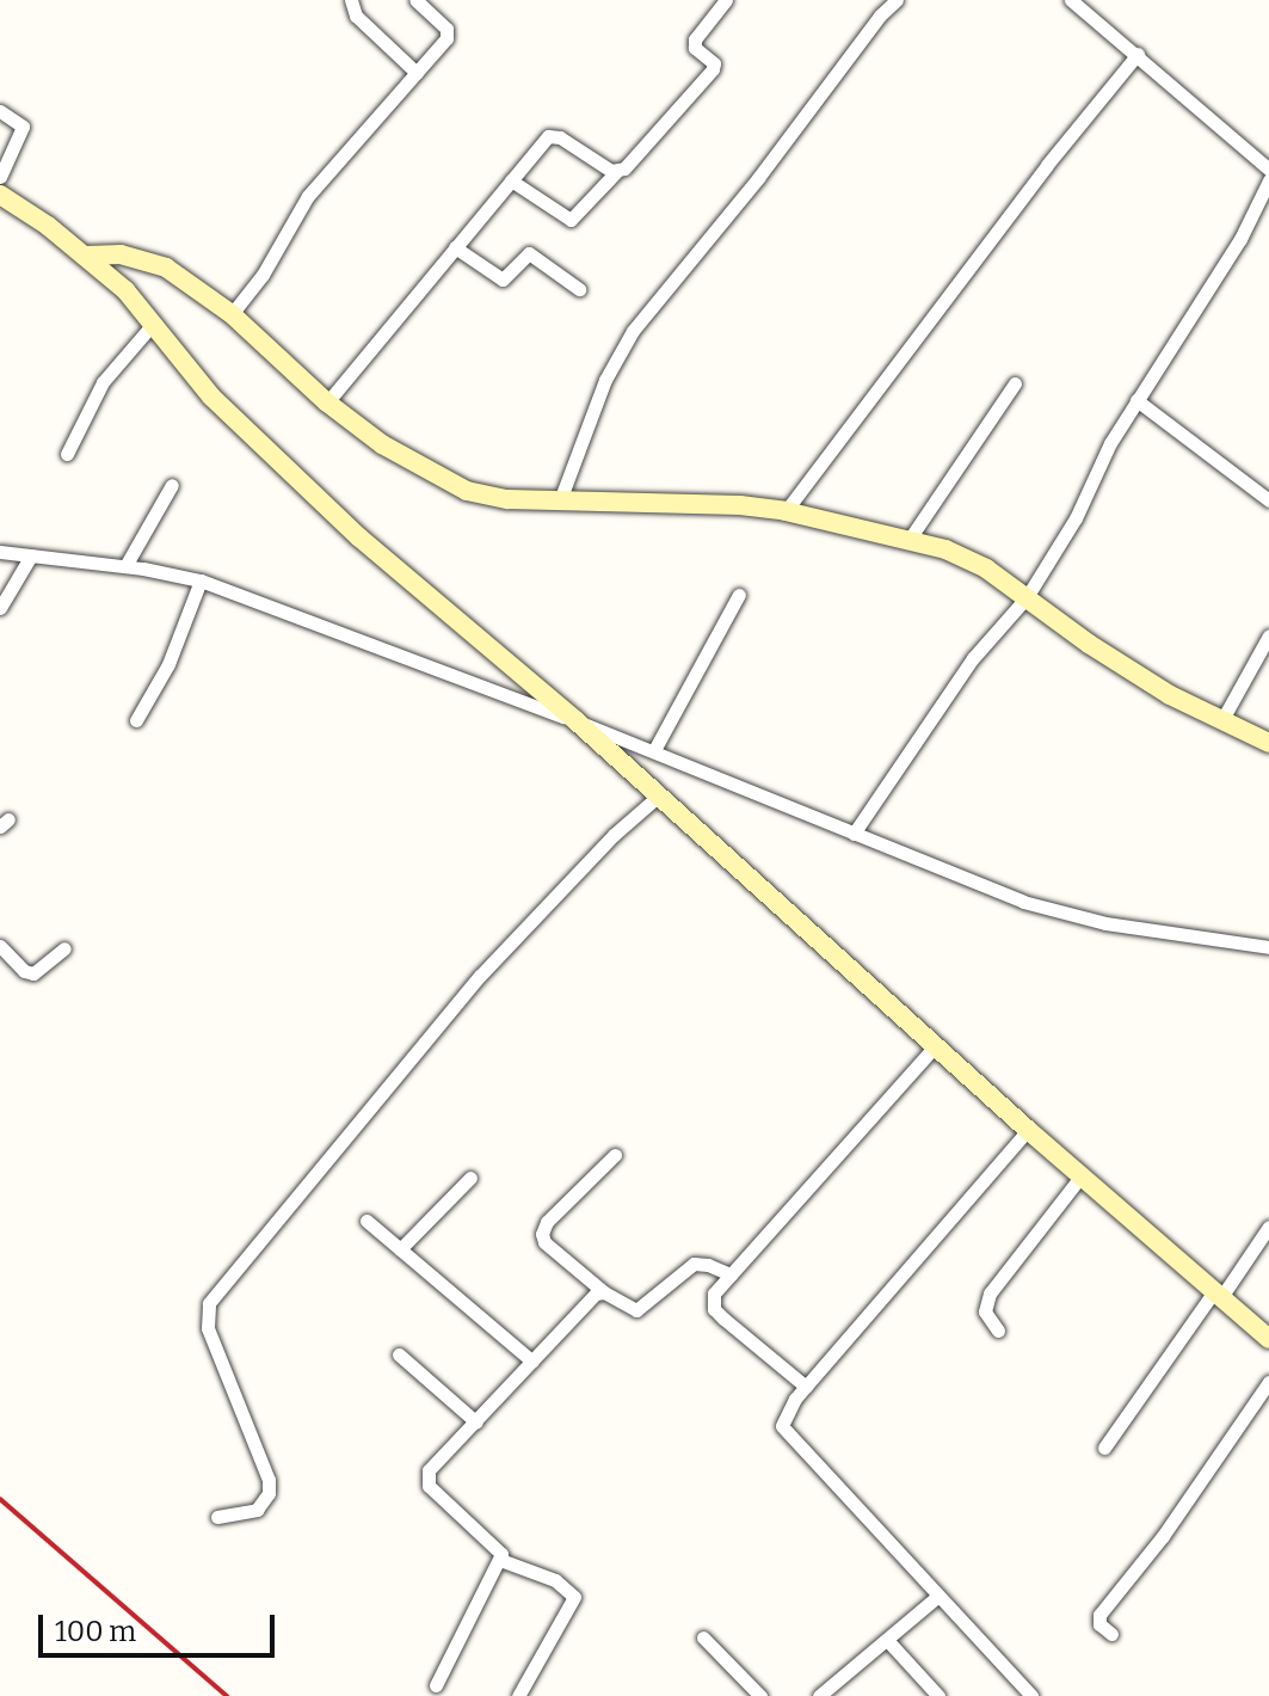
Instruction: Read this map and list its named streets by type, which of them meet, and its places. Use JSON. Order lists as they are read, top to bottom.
{
  "scale_bar": "100 m"
}
